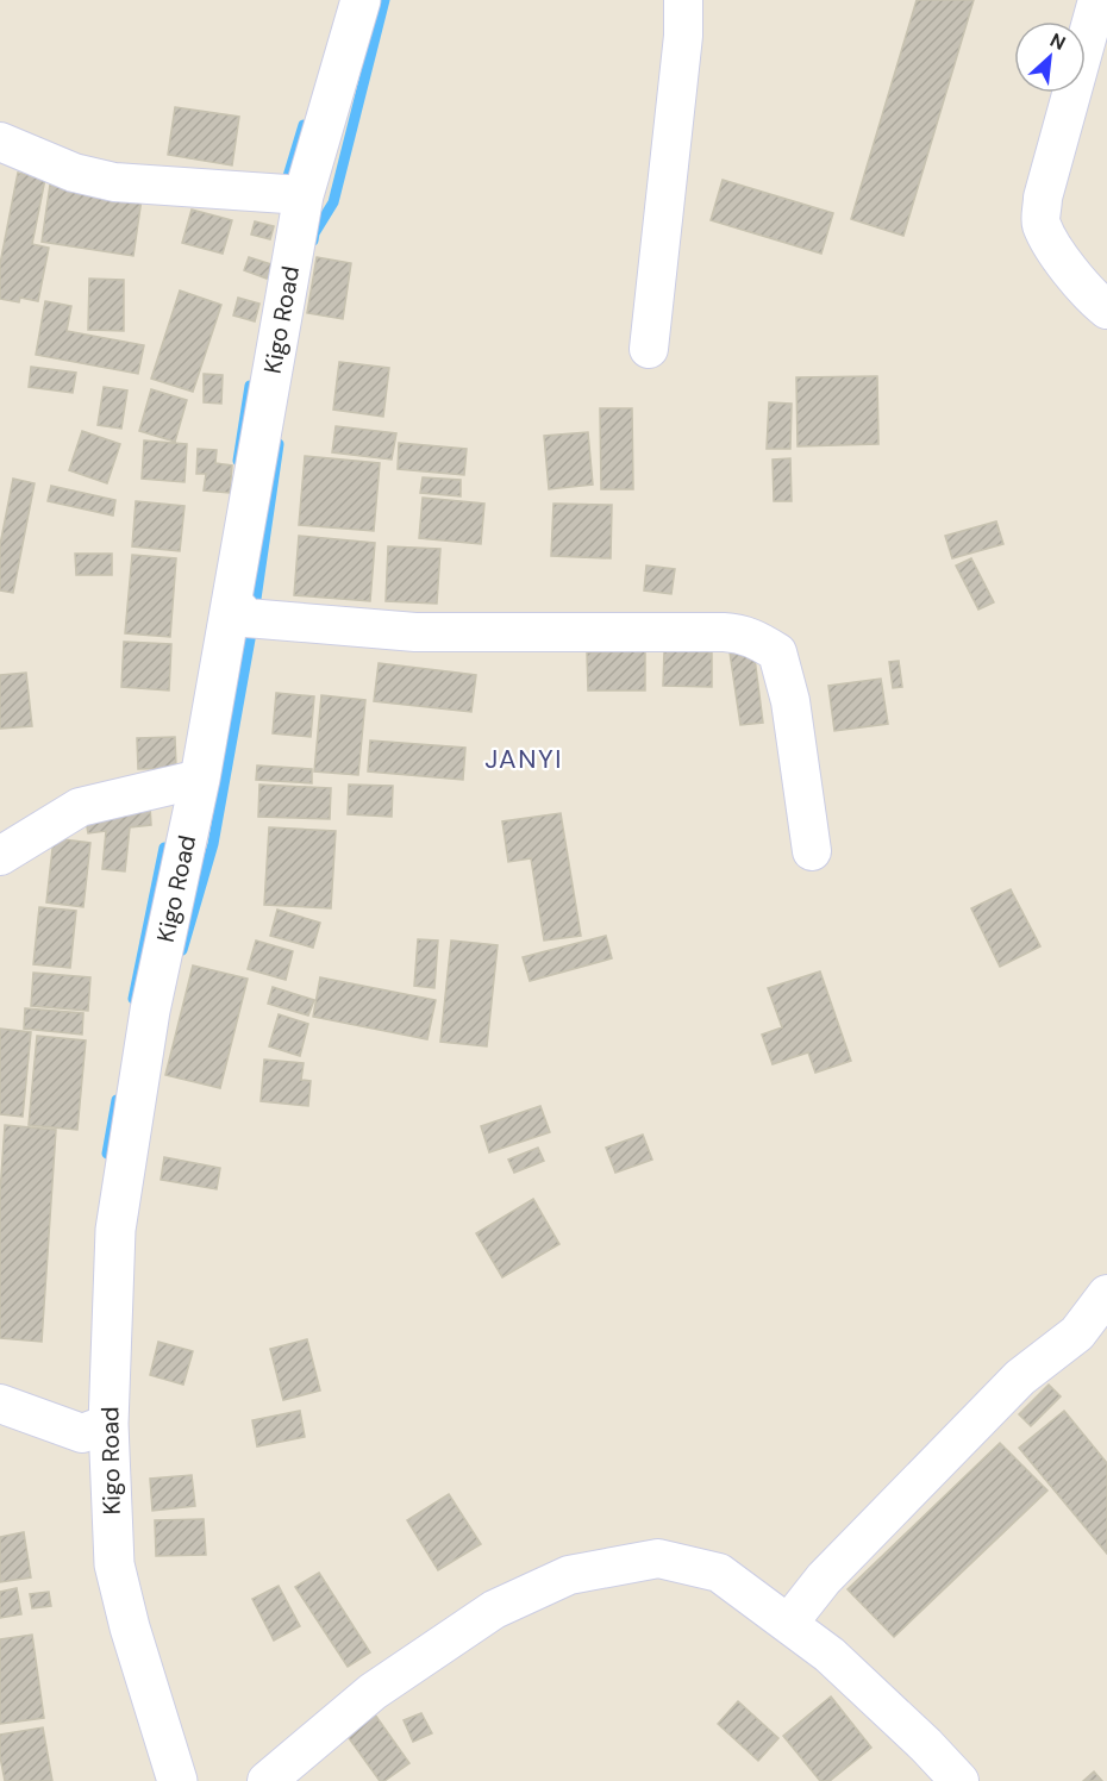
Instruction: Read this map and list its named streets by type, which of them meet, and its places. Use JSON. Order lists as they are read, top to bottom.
{
  "streets": {
    "street": ["Kigo Road"]
  },
  "districts": ["JANYI"],
  "north": "top right"
}
